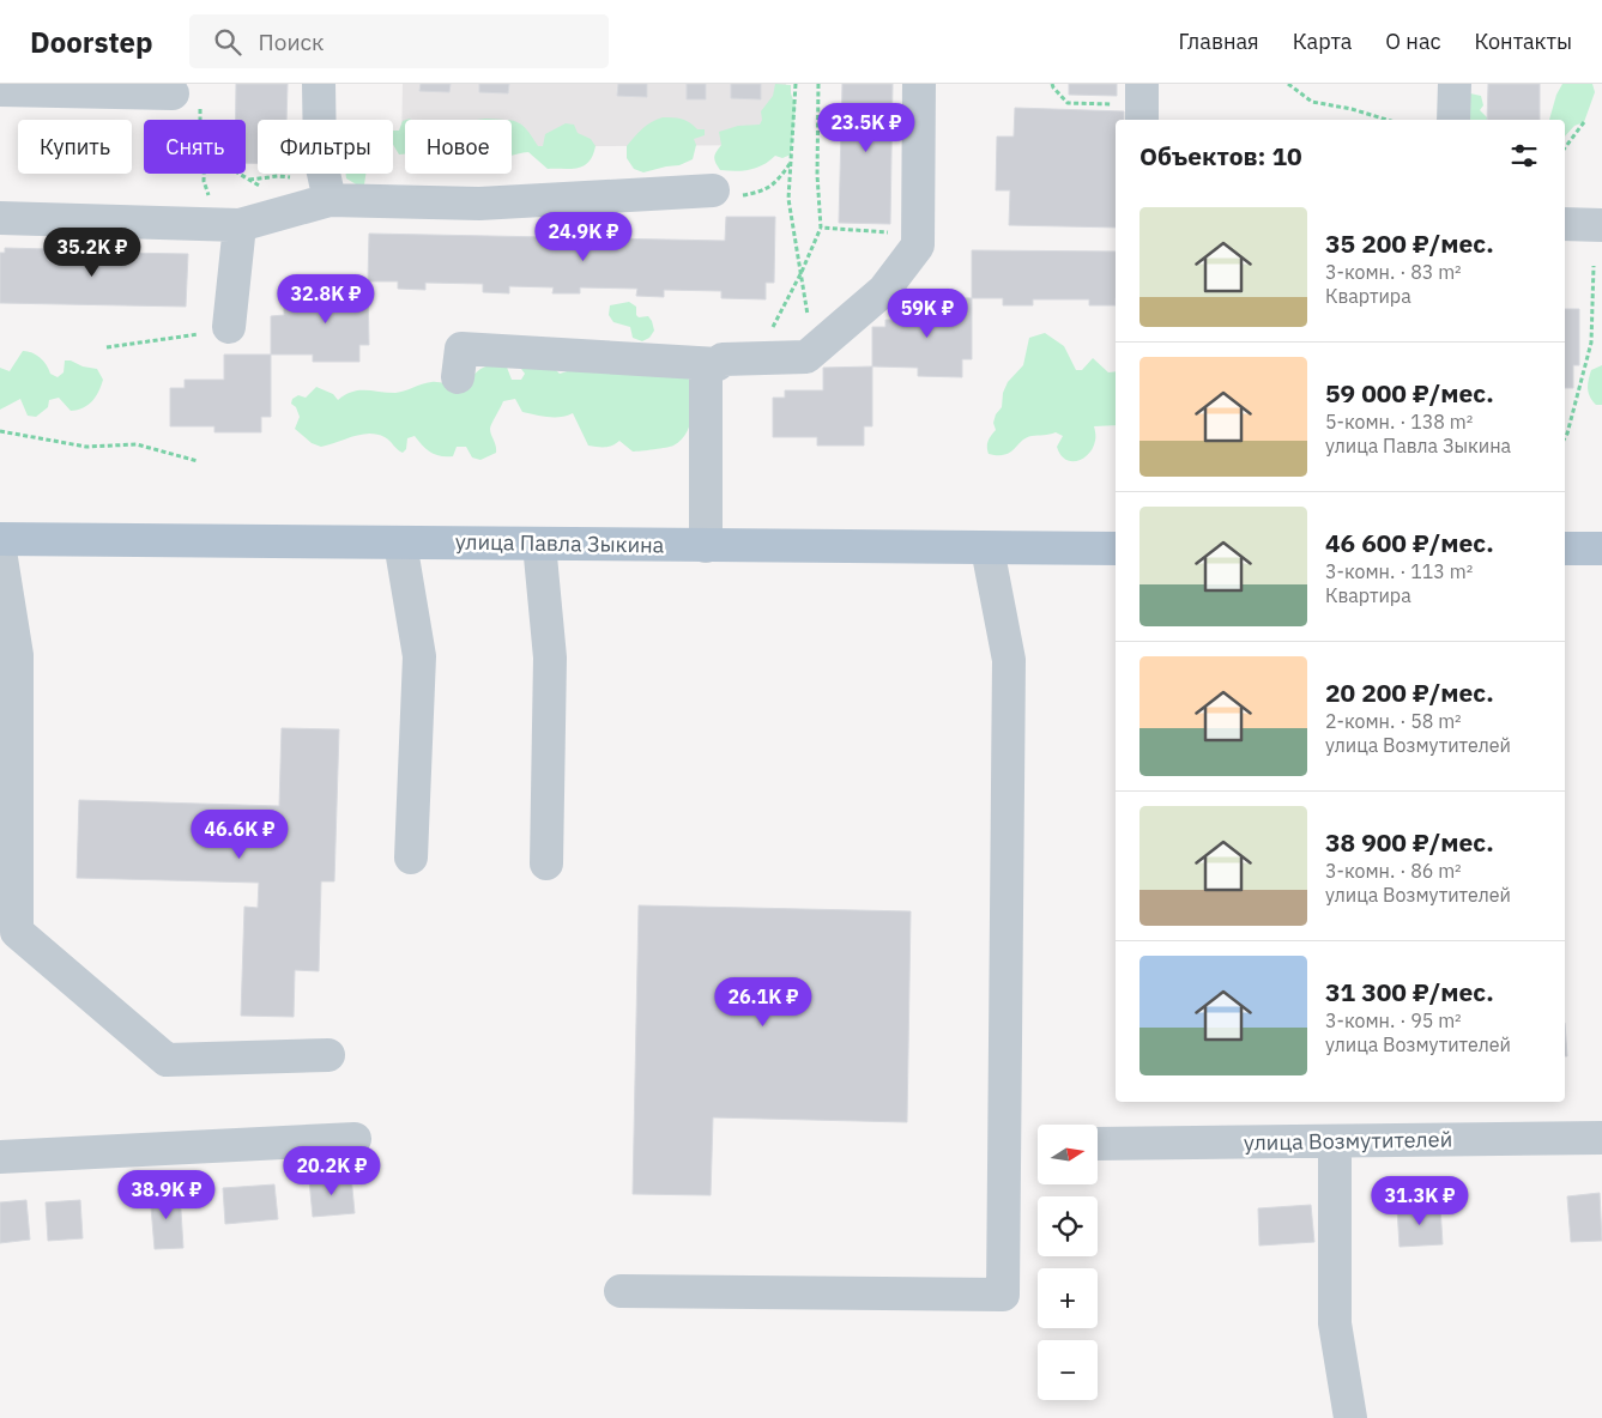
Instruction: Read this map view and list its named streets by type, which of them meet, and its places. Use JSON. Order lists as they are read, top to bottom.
{
  "streets": {
    "main road": ["улица Павла Зыкина"],
    "street": ["улица Возмутителей"]
  },
  "north": "right",
  "page": {
    "header": "Doorstep",
    "search": "Поиск",
    "nav": [
      "Главная",
      "Карта",
      "О нас",
      "Контакты"
    ],
    "price": [
      "23.5K ₽",
      "24.9K ₽",
      "35.2K ₽",
      "32.8K ₽",
      "59K ₽",
      "46.6K ₽",
      "26.1K ₽",
      "20.2K ₽",
      "38.9K ₽",
      "31.3K ₽"
    ],
    "chip": [
      "Купить",
      "Снять",
      "Фильтры",
      "Новое"
    ],
    "heading": "Объектов: 10",
    "list": [
      {
        "name": "35 200 ₽/мес.",
        "note": "3-комн. · 83 m² · Квартира"
      },
      {
        "name": "59 000 ₽/мес.",
        "note": "5-комн. · 138 m² · улица Павла Зыкина"
      },
      {
        "name": "46 600 ₽/мес.",
        "note": "3-комн. · 113 m² · Квартира"
      },
      {
        "name": "20 200 ₽/мес.",
        "note": "2-комн. · 58 m² · улица Возмутителей"
      },
      {
        "name": "38 900 ₽/мес.",
        "note": "3-комн. · 86 m² · улица Возмутителей"
      },
      {
        "name": "31 300 ₽/мес.",
        "note": "3-комн. · 95 m² · улица Возмутителей"
      }
    ],
    "map_buttons": ["+", "−"]
  }
}
